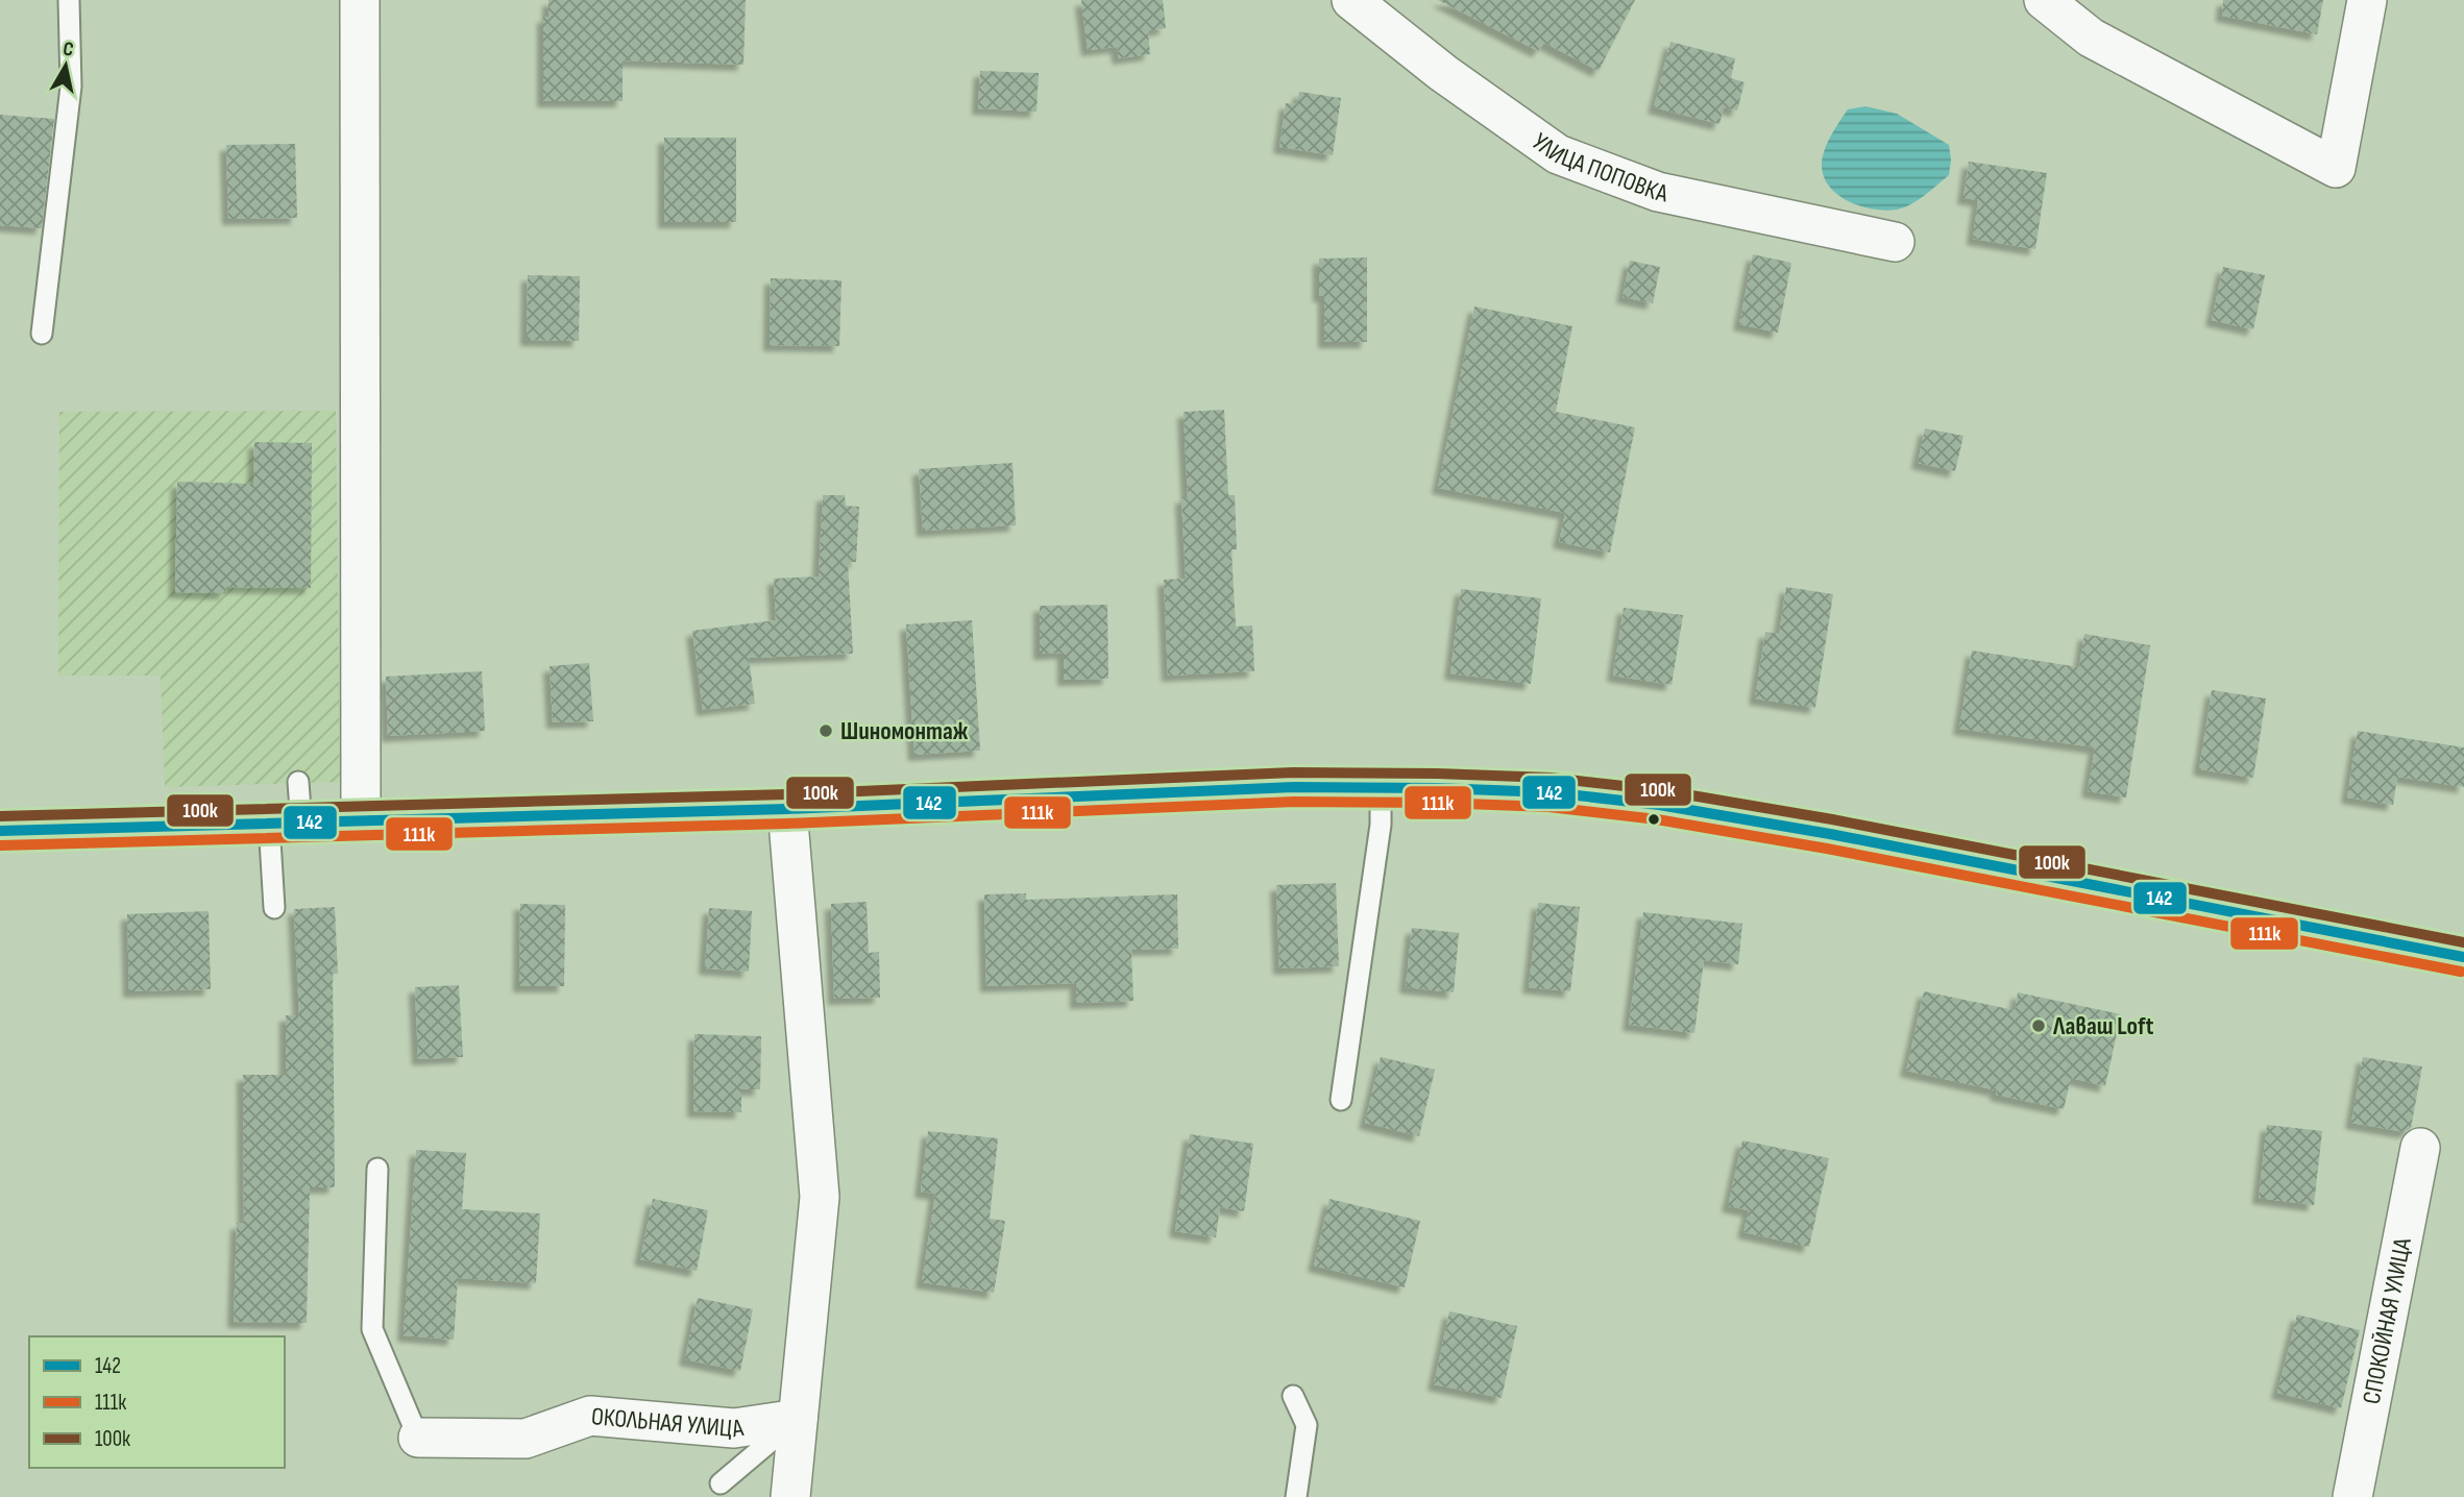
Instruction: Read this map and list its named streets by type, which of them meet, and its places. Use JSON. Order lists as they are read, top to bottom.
{
  "streets": {
    "street": ["УЛИЦА ПОПОВКА", "СПОКОЙНАЯ УЛИЦА", "ОКОЛЬНАЯ УЛИЦА"]
  },
  "places": ["Шиномонтаж", "Лаваш Loft"],
  "lines": ["transit line 100к", "transit line 142", "transit line 111к"],
  "legend": ["142", "111к", "100к"],
  "north": "top"
}
